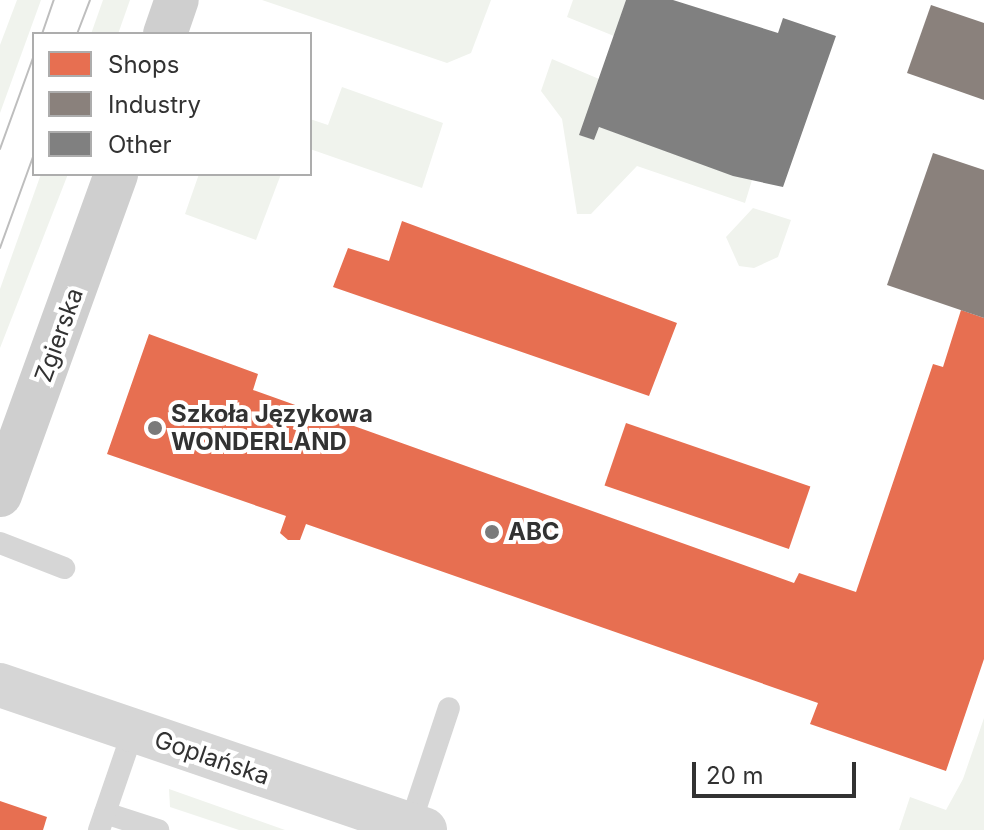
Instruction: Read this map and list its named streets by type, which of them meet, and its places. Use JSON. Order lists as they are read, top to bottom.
{
  "streets": {
    "main road": ["Zgierska"],
    "street": ["Goplańska"]
  },
  "places": ["Szkoła Językowa WONDERLAND", "ABC"],
  "legend": ["Shops", "Industry", "Other"],
  "scale_bar": "20 m"
}
